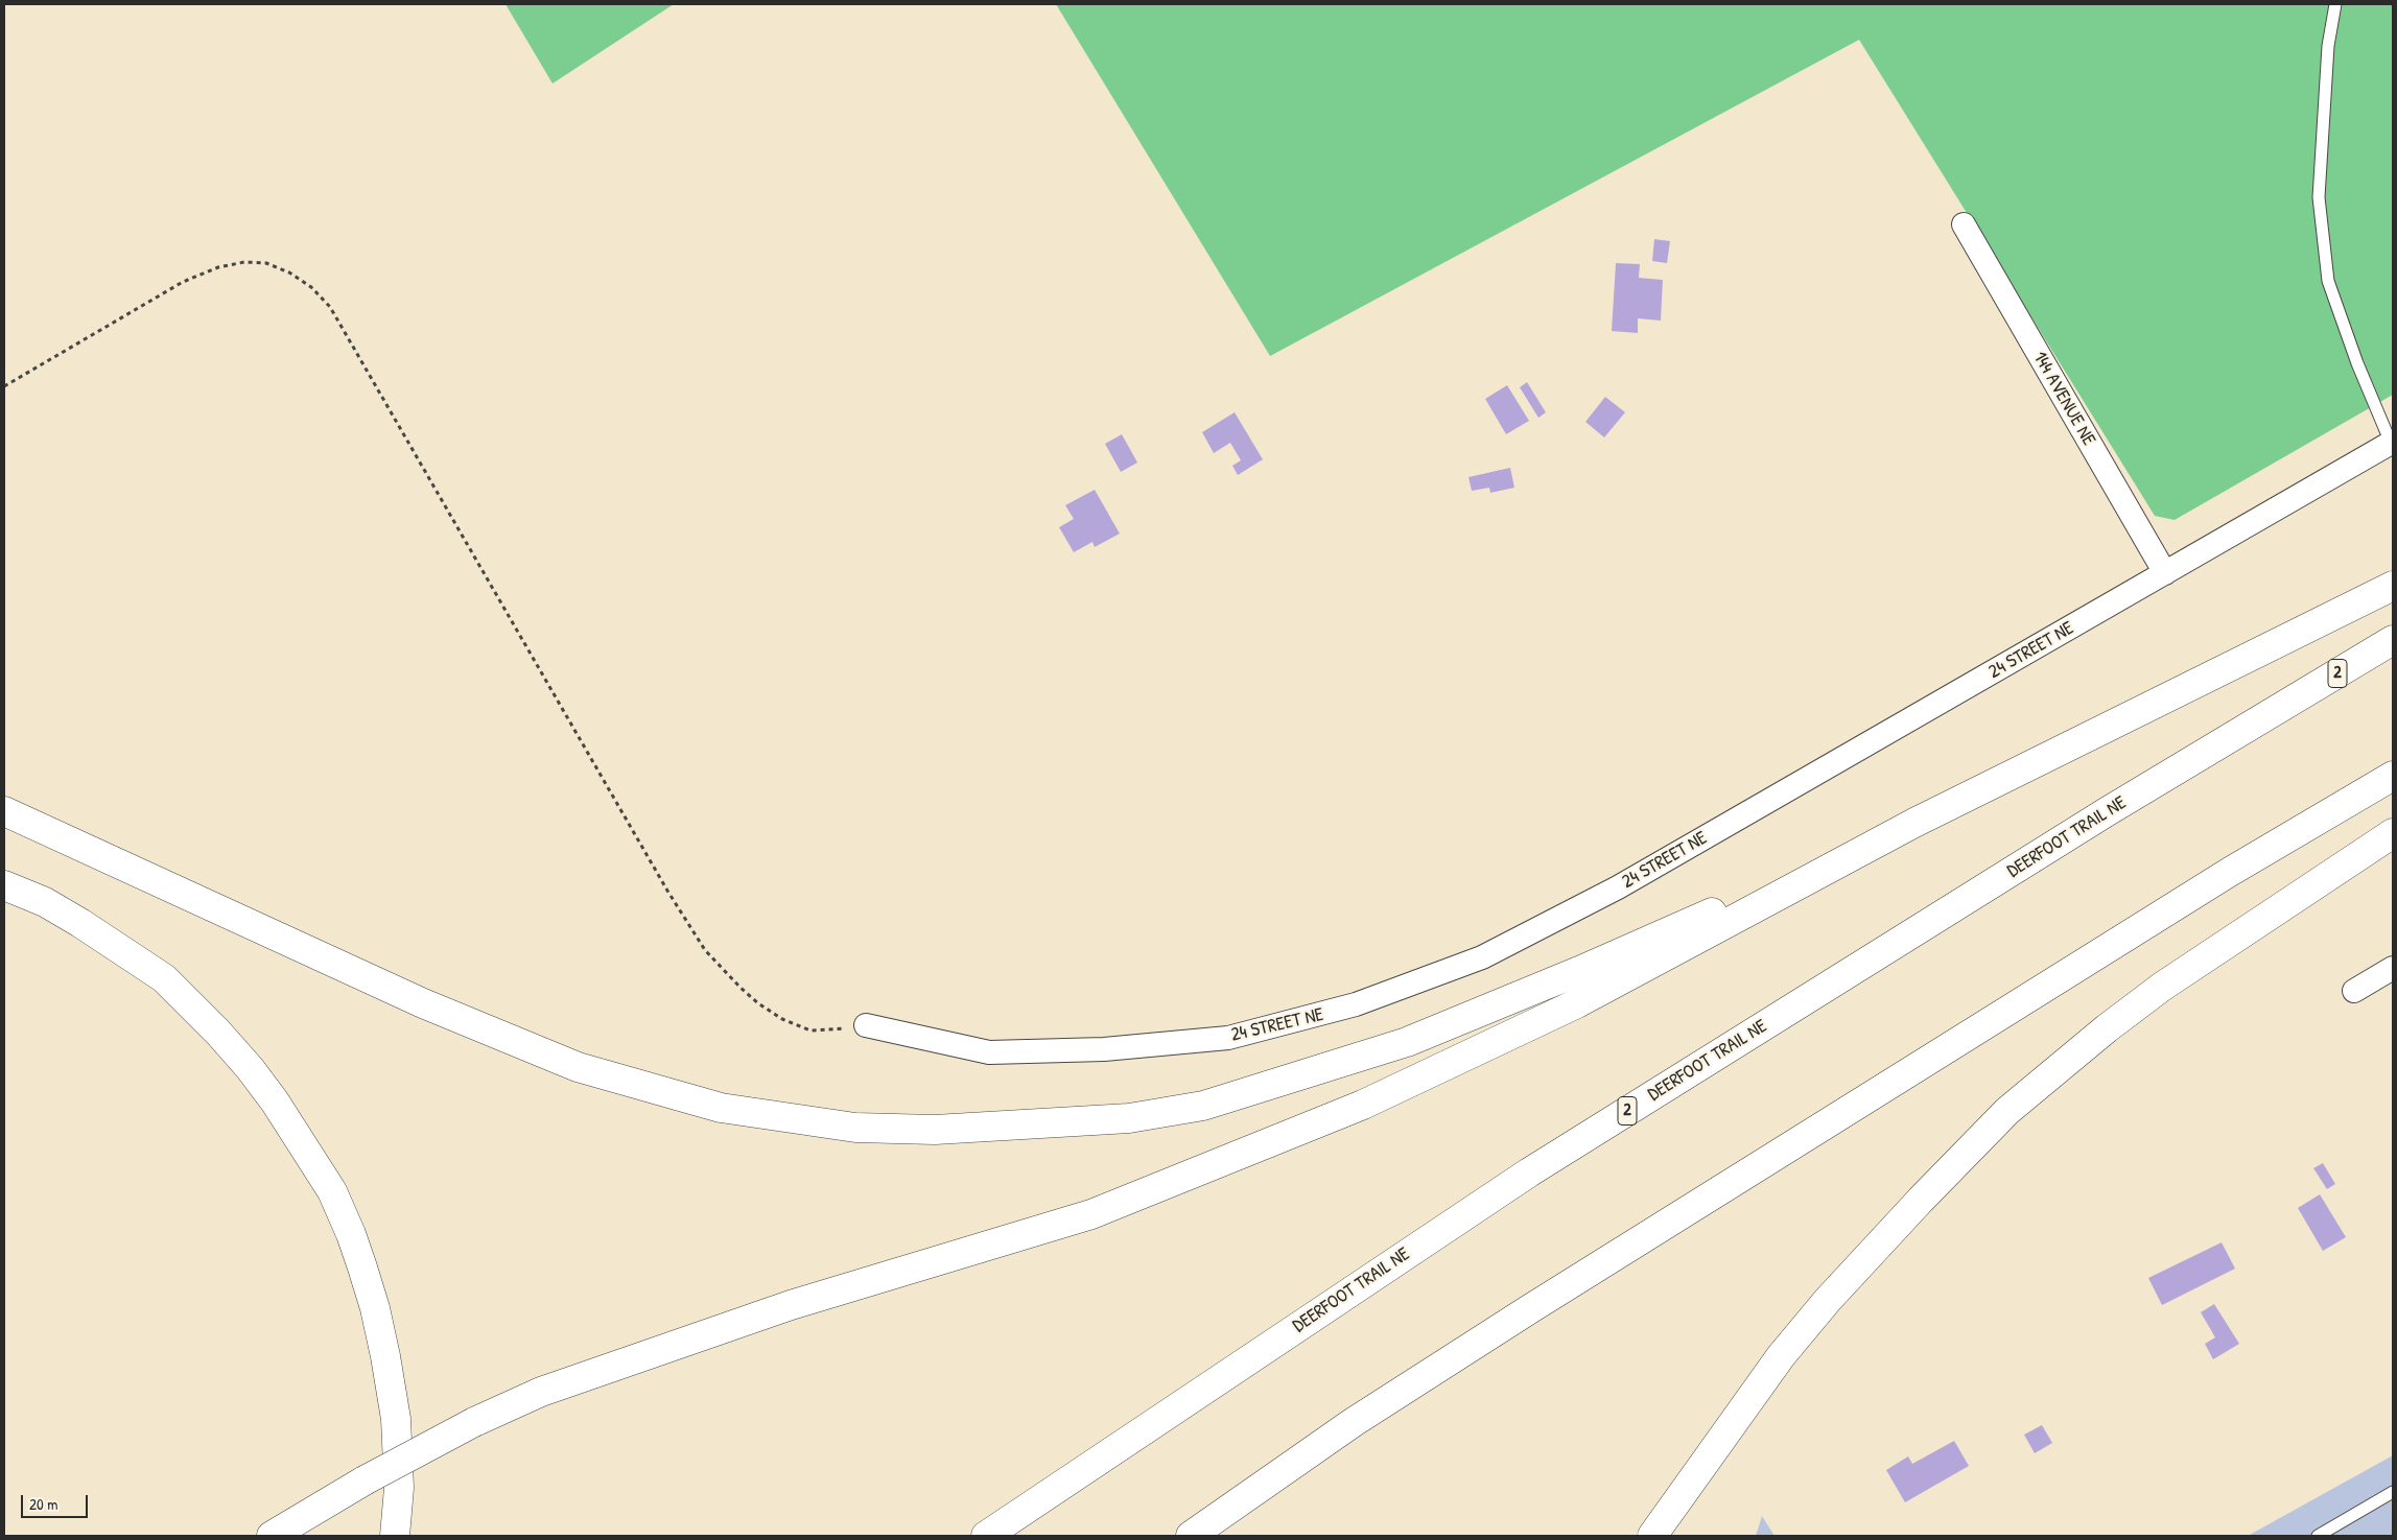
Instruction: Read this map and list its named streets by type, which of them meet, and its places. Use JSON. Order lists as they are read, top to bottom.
{
  "streets": {
    "highway": ["2", "DEERFOOT TRAIL NE"],
    "street": ["144 AVENUE NE", "24 STREET NE"]
  },
  "crossings": [
    ["144 AVENUE NE", "24 STREET NE"]
  ],
  "scale_bar": "20 m"
}
